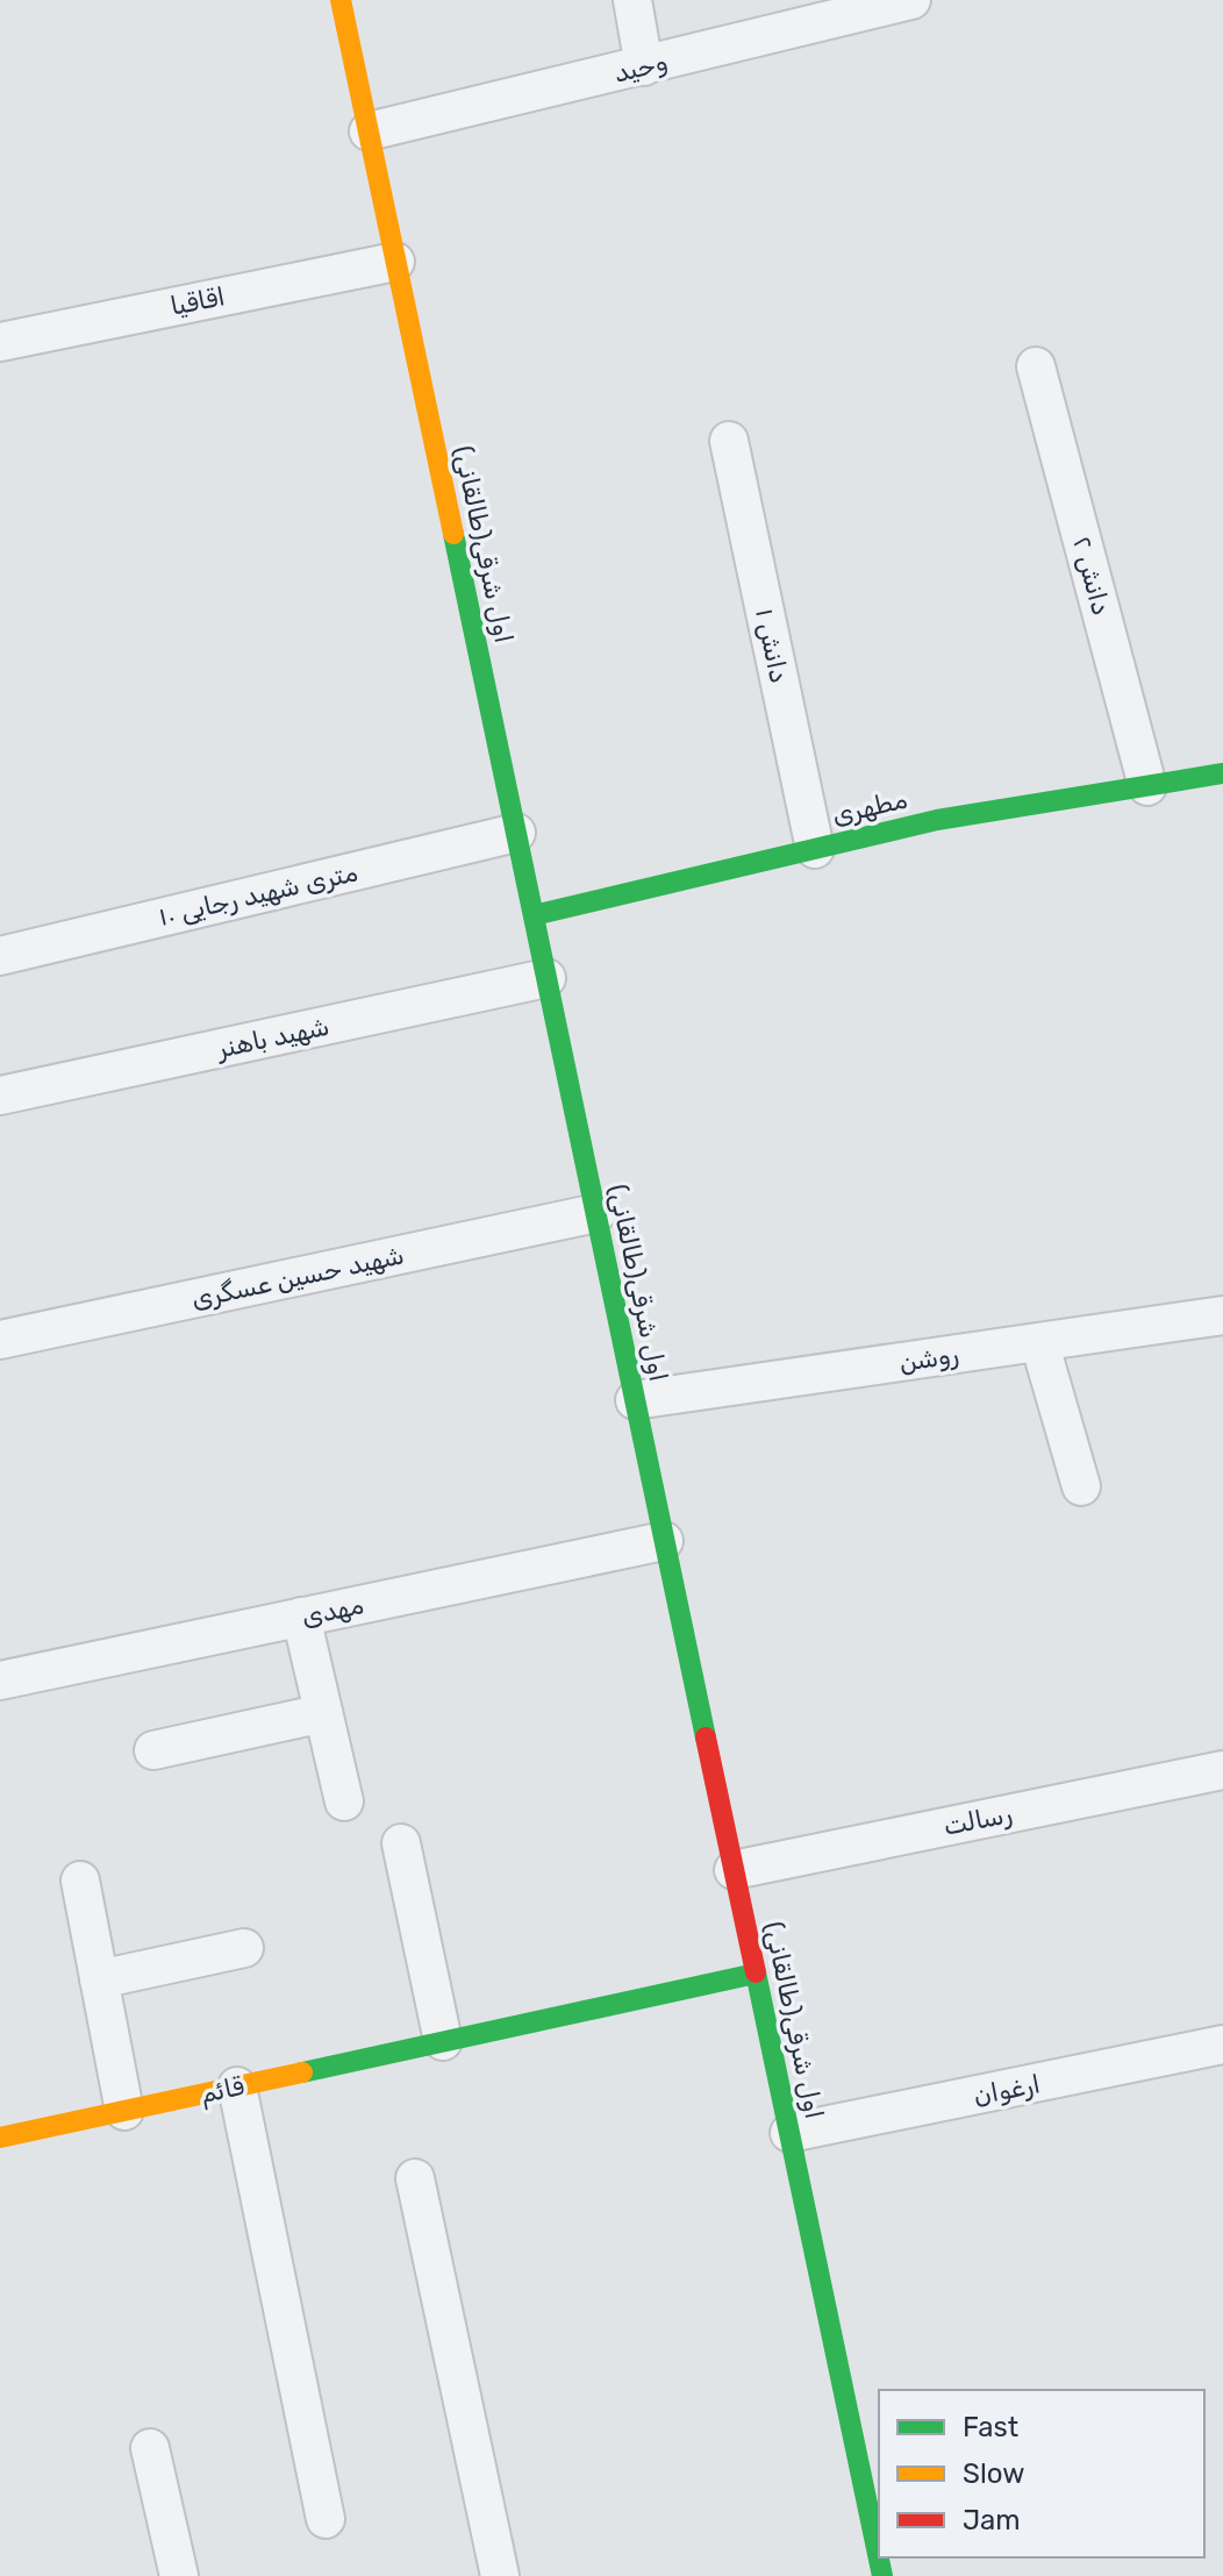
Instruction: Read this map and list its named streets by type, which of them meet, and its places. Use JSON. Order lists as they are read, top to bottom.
{
  "streets": {
    "street": [
      "وحید",
      "اقاقیا",
      "اول شرقی(طالقانی)",
      "دانش ۲",
      "دانش ۱",
      "مطهری",
      "۱۰ متری شهید رجایی",
      "شهید باهنر",
      "شهید حسین عسگری",
      "روشن",
      "مهدی",
      "رسالت",
      "قائم",
      "ارغوان"
    ]
  },
  "crossings": [
    ["وحید", "اول شرقی(طالقانی)"],
    ["اقاقیا", "اول شرقی(طالقانی)"],
    ["اول شرقی(طالقانی)", "مطهری"],
    ["اول شرقی(طالقانی)", "۱۰ متری شهید رجایی"],
    ["اول شرقی(طالقانی)", "شهید باهنر"],
    ["اول شرقی(طالقانی)", "شهید حسین عسگری"],
    ["اول شرقی(طالقانی)", "روشن"],
    ["اول شرقی(طالقانی)", "مهدی"],
    ["اول شرقی(طالقانی)", "رسالت"],
    ["اول شرقی(طالقانی)", "قائم"],
    ["اول شرقی(طالقانی)", "ارغوان"],
    ["دانش ۲", "مطهری"],
    ["دانش ۱", "مطهری"]
  ],
  "legend": ["Fast", "Slow", "Jam"]
}
